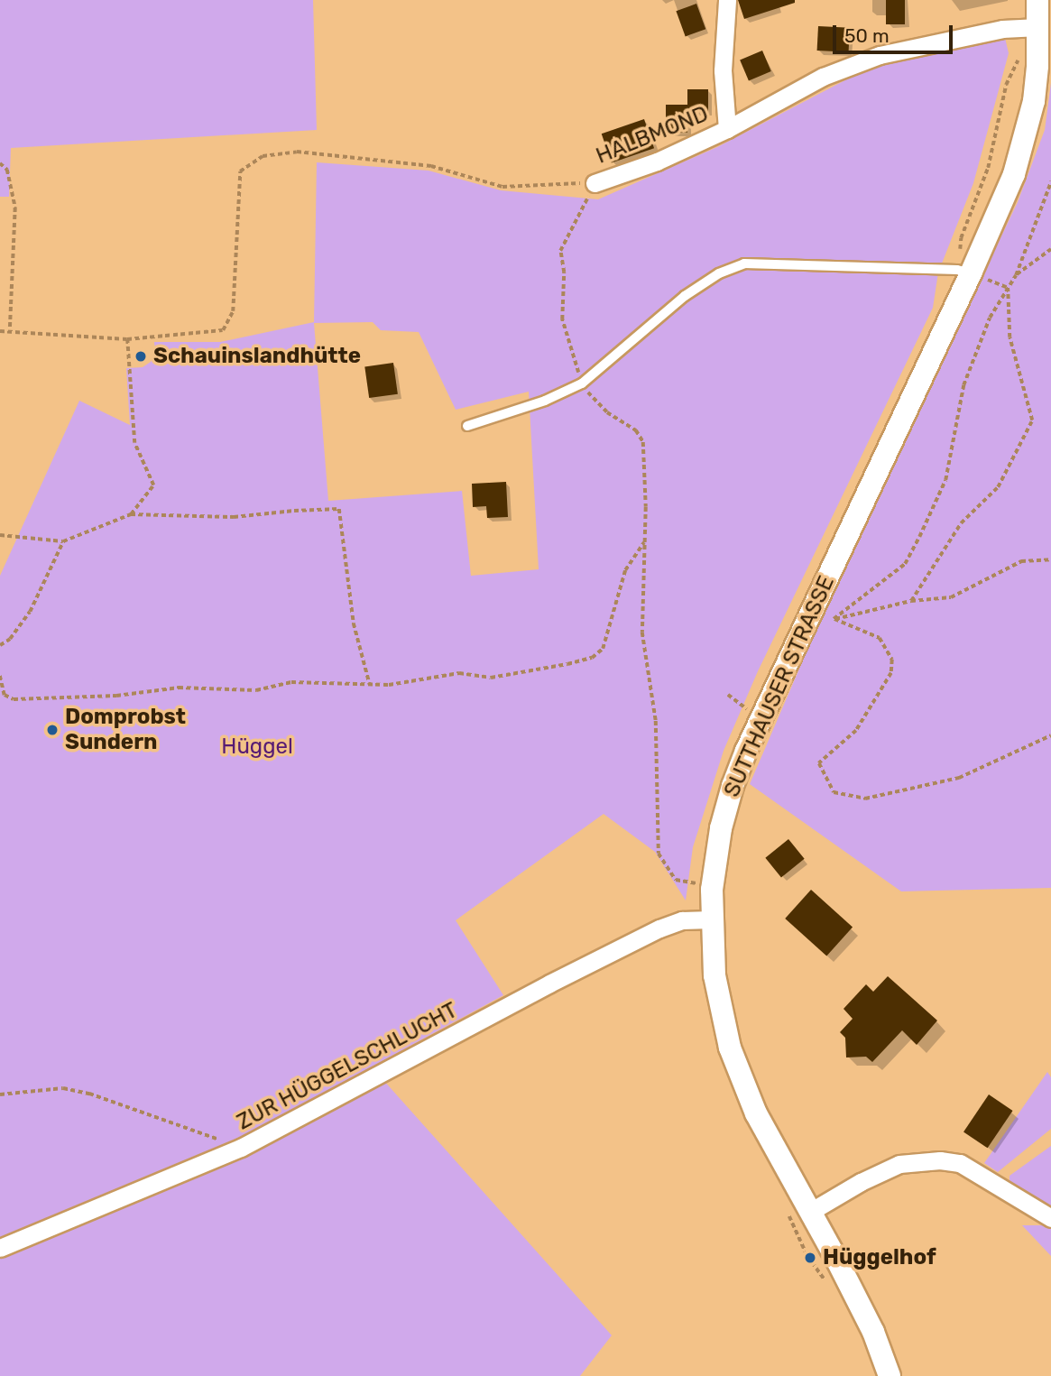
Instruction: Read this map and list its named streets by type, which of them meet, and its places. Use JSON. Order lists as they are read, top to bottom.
{
  "streets": {
    "street": ["HALBMOND", "SUTTHAUSER STRASSE", "ZUR HÜGGELSCHLUCHT"]
  },
  "crossings": [
    ["HALBMOND", "SUTTHAUSER STRASSE"],
    ["SUTTHAUSER STRASSE", "ZUR HÜGGELSCHLUCHT"]
  ],
  "parks": ["Hüggel"],
  "places": ["Schauinslandhütte", "Domprobst Sundern", "Hüggelhof"],
  "scale_bar": "50 m"
}
